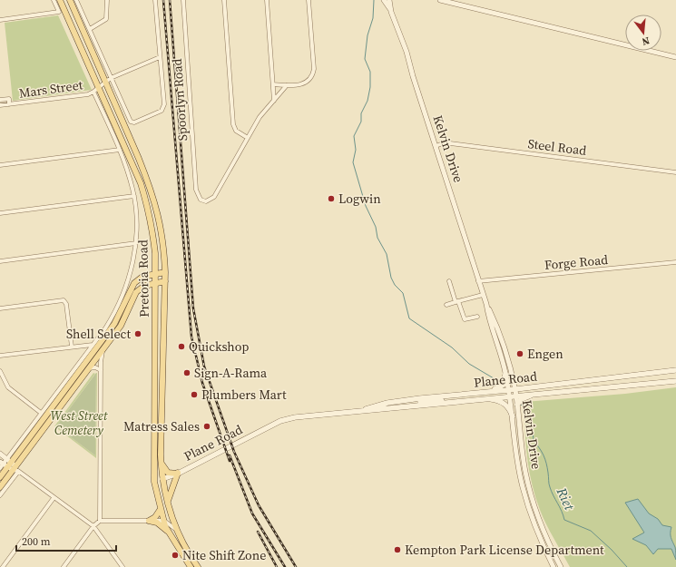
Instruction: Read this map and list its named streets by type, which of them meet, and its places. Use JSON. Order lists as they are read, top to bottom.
{
  "streets": {
    "main road": ["Pretoria Road", "Plane Road"],
    "street": [
      "Mars Street",
      "Spoorlyn Road",
      "Steel Road",
      "Kelvin Drive",
      "Forge Road"
    ]
  },
  "crossings": [
    ["Mars Street", "Pretoria Road"],
    ["Steel Road", "Kelvin Drive"],
    ["Kelvin Drive", "Forge Road"],
    ["Kelvin Drive", "Plane Road"],
    ["Pretoria Road", "Plane Road"]
  ],
  "water": ["Riet"],
  "parks": ["West Street Cemetery"],
  "places": [
    "Logwin",
    "Shell Select",
    "Quickshop",
    "Engen",
    "Sign-A-Rama",
    "Plumbers Mart",
    "Matress Sales",
    "Kempton Park License Department",
    "Nite Shift Zone"
  ],
  "scale_bar": "200 m",
  "north": "bottom"
}
